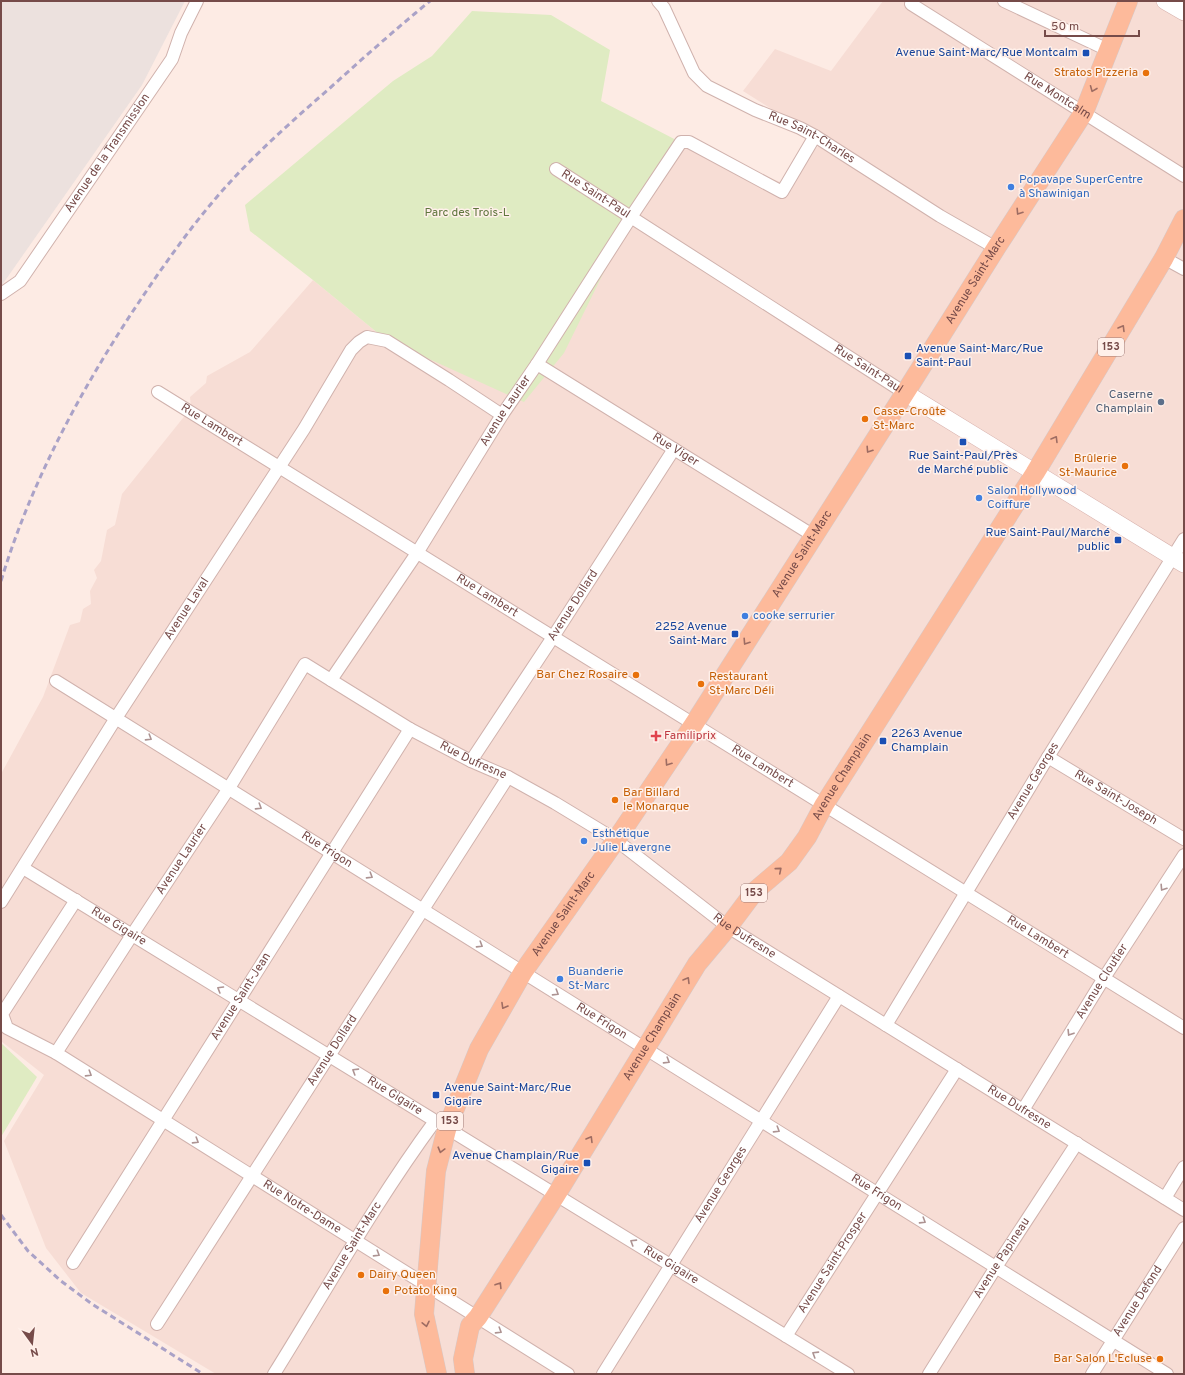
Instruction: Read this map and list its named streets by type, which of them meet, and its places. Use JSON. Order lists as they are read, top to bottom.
{
  "streets": {
    "main road": ["Avenue Saint-Marc", "153", "Avenue Champlain"],
    "street": [
      "Rue Montcalm",
      "Rue Saint-Charles",
      "Avenue de la Transmission",
      "Rue Saint-Paul",
      "Avenue Laurier",
      "Rue Lambert",
      "Rue Viger",
      "Avenue Dollard",
      "Avenue Laval",
      "Rue Dufresne",
      "Avenue Georges",
      "Rue Saint-Joseph",
      "Rue Frigon",
      "Rue Gigaire",
      "Avenue Cloutier",
      "Avenue Saint-Jean",
      "Rue Notre-Dame",
      "Avenue Papineau",
      "Avenue Saint-Prosper",
      "Avenue Defond"
    ]
  },
  "crossings": [
    ["Rue Montcalm", "Avenue Saint-Marc"],
    ["Rue Saint-Charles", "Avenue Saint-Marc"],
    ["Rue Saint-Charles", "Avenue Laurier"],
    ["Rue Saint-Paul", "Avenue Saint-Marc"],
    ["Rue Saint-Paul", "Avenue Laurier"],
    ["Rue Saint-Paul", "Avenue Champlain"],
    ["Rue Saint-Paul", "Avenue Georges"],
    ["Avenue Saint-Marc", "153"],
    ["Avenue Saint-Marc", "Rue Lambert"],
    ["Avenue Saint-Marc", "Rue Viger"],
    ["Avenue Saint-Marc", "Rue Dufresne"],
    ["Avenue Saint-Marc", "Rue Frigon"],
    ["Avenue Saint-Marc", "Rue Gigaire"],
    ["Avenue Saint-Marc", "Rue Notre-Dame"],
    ["153", "Avenue Champlain"],
    ["153", "Rue Notre-Dame"],
    ["Avenue Laurier", "Rue Lambert"],
    ["Avenue Laurier", "Rue Viger"],
    ["Avenue Laurier", "Avenue Laval"],
    ["Avenue Laurier", "Rue Dufresne"],
    ["Avenue Laurier", "Rue Frigon"],
    ["Avenue Laurier", "Rue Gigaire"],
    ["Avenue Laurier", "Rue Notre-Dame"],
    ["Rue Lambert", "Avenue Dollard"],
    ["Rue Lambert", "Avenue Laval"],
    ["Rue Lambert", "Avenue Champlain"],
    ["Rue Lambert", "Avenue Georges"],
    ["Rue Lambert", "Avenue Cloutier"],
    ["Rue Viger", "Avenue Dollard"],
    ["Avenue Dollard", "Rue Dufresne"],
    ["Avenue Dollard", "Rue Frigon"],
    ["Avenue Dollard", "Rue Gigaire"],
    ["Avenue Dollard", "Rue Notre-Dame"],
    ["Avenue Laval", "Rue Frigon"],
    ["Avenue Laval", "Rue Gigaire"],
    ["Rue Dufresne", "Avenue Champlain"],
    ["Rue Dufresne", "Avenue Georges"],
    ["Rue Dufresne", "Avenue Cloutier"],
    ["Rue Dufresne", "Avenue Saint-Jean"],
    ["Rue Dufresne", "Avenue Papineau"],
    ["Rue Dufresne", "Avenue Saint-Prosper"],
    ["Avenue Champlain", "Rue Frigon"],
    ["Avenue Champlain", "Rue Gigaire"],
    ["Avenue Champlain", "Rue Notre-Dame"],
    ["Avenue Georges", "Rue Saint-Joseph"],
    ["Avenue Georges", "Rue Frigon"],
    ["Avenue Georges", "Rue Gigaire"],
    ["Rue Frigon", "Avenue Saint-Jean"],
    ["Rue Frigon", "Avenue Papineau"],
    ["Rue Frigon", "Avenue Saint-Prosper"],
    ["Rue Frigon", "Avenue Defond"],
    ["Rue Gigaire", "Avenue Saint-Jean"],
    ["Rue Gigaire", "Rue Notre-Dame"],
    ["Rue Gigaire", "Avenue Saint-Prosper"],
    ["Avenue Saint-Jean", "Rue Notre-Dame"]
  ],
  "one_way": [
    "Avenue Saint-Marc",
    "Avenue Champlain",
    "Rue Frigon",
    "Rue Gigaire",
    "Avenue Cloutier",
    "Rue Notre-Dame"
  ],
  "parks": ["Parc des Trois-L"],
  "places": {
    "transit": [
      "Avenue Saint-Marc/Rue Montcalm",
      "Avenue Saint-Marc/Rue Saint-Paul",
      "Rue Saint-Paul/Près de Marché public",
      "Rue Saint-Paul/Marché public",
      "2252 Avenue Saint-Marc",
      "2263 Avenue Champlain",
      "Avenue Saint-Marc/Rue Gigaire",
      "Avenue Champlain/Rue Gigaire"
    ],
    "other": [
      "Stratos Pizzeria",
      "Popavape SuperCentre à Shawinigan",
      "Caserne Champlain",
      "Casse-Croûte St-Marc",
      "Brûlerie St-Maurice",
      "Salon Hollywood Coiffure",
      "cooke serrurier",
      "Bar Chez Rosaire",
      "Restaurant St-Marc Déli",
      "Bar Billard le Monarque",
      "Esthétique Julie Lavergne",
      "Buanderie St-Marc",
      "Dairy Queen",
      "Potato King",
      "Bar Salon L'Ecluse"
    ],
    "health": ["Familiprix"]
  },
  "scale_bar": "50 m",
  "north": "bottom"
}
